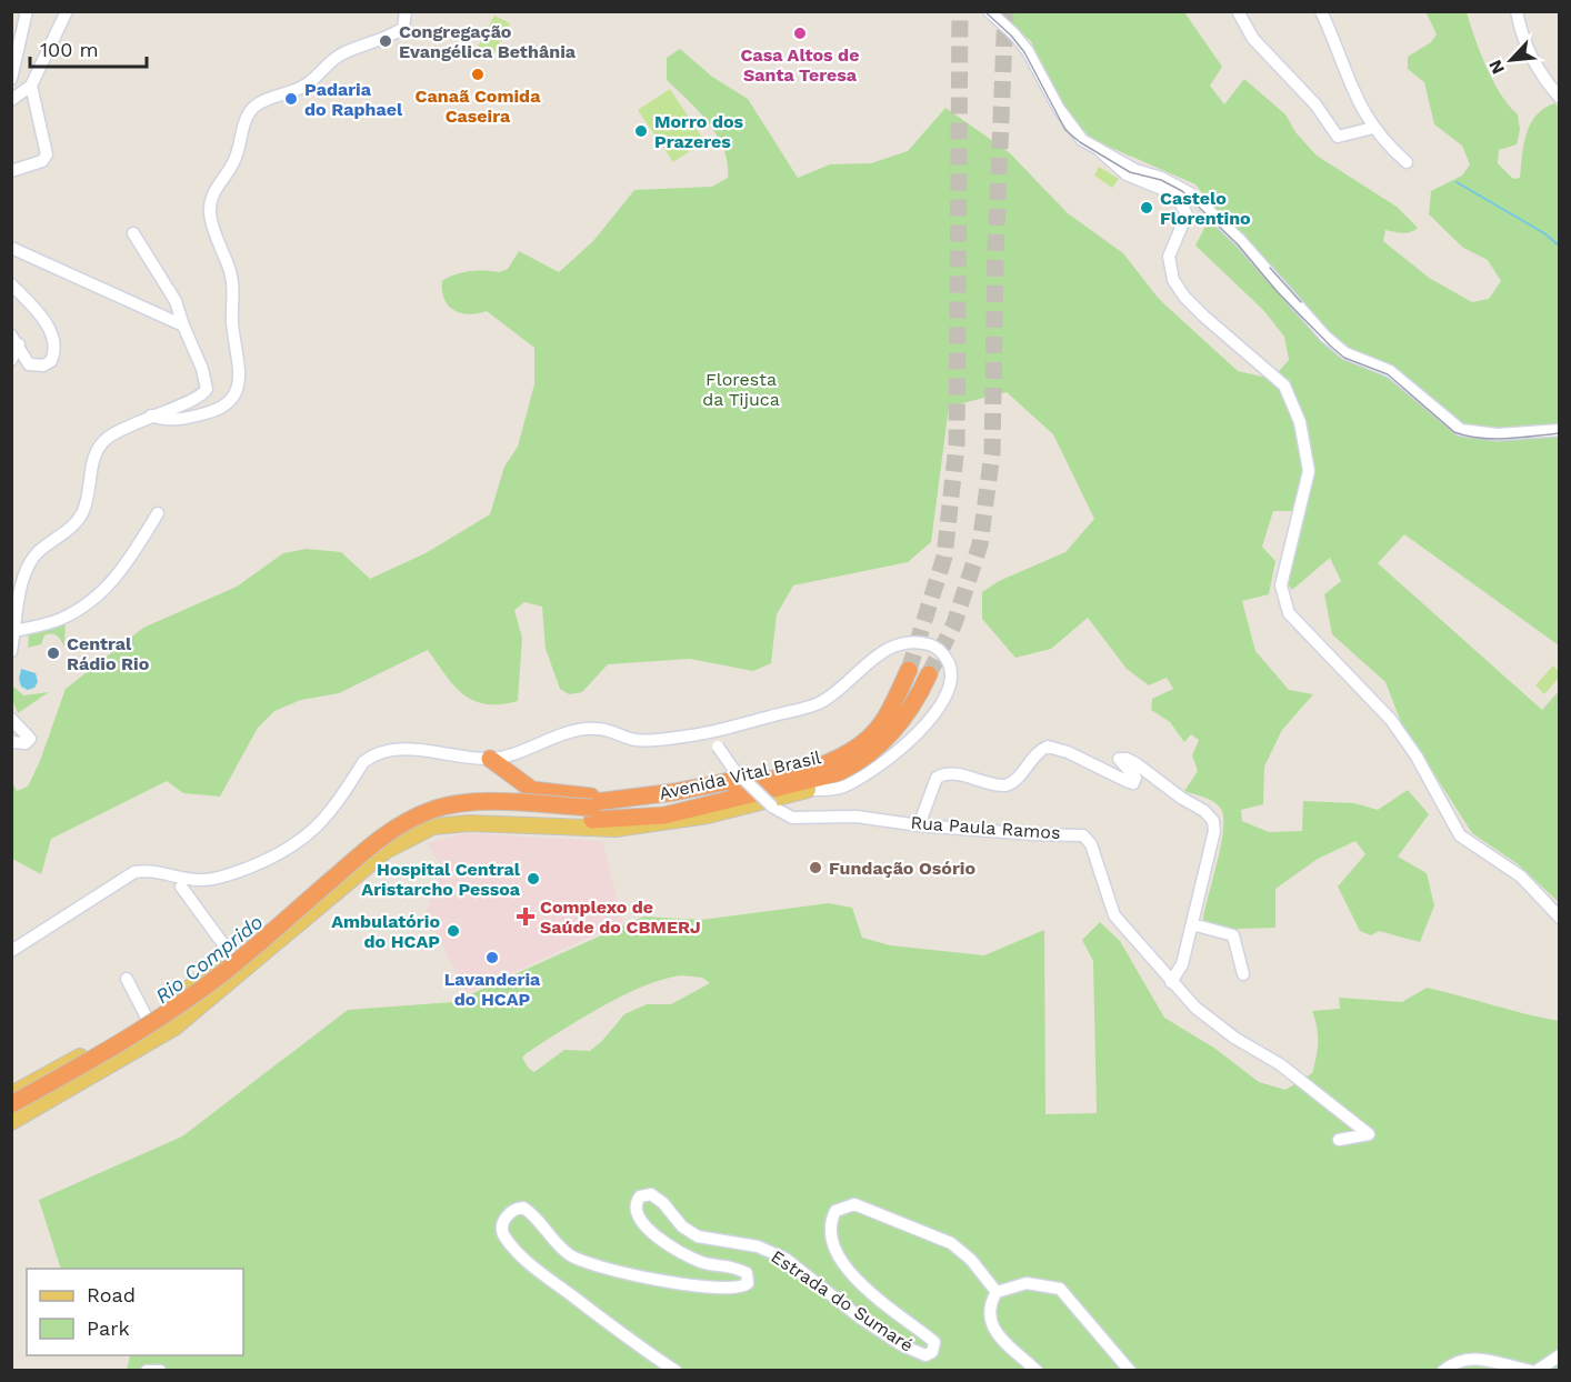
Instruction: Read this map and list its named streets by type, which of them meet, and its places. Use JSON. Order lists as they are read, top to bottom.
{
  "streets": {
    "highway": ["Avenida Vital Brasil"],
    "street": ["Rua Paula Ramos", "Estrada do Sumaré"]
  },
  "water": ["Rio Comprido"],
  "parks": ["Floresta da Tijuca"],
  "places": {
    "other": [
      "Casa Altos de Santa Teresa",
      "Congregação Evangélica Bethânia",
      "Canaã Comida Caseira",
      "Padaria do Raphael",
      "Morro dos Prazeres",
      "Castelo Florentino",
      "Central Rádio Rio",
      "Fundação Osório",
      "Hospital Central Aristarcho Pessoa",
      "Ambulatório do HCAP",
      "Lavanderia do HCAP"
    ],
    "health": ["Complexo de Saúde do CBMERJ"]
  },
  "legend": ["Road", "Park"],
  "scale_bar": "100 m",
  "north": "bottom left"
}
